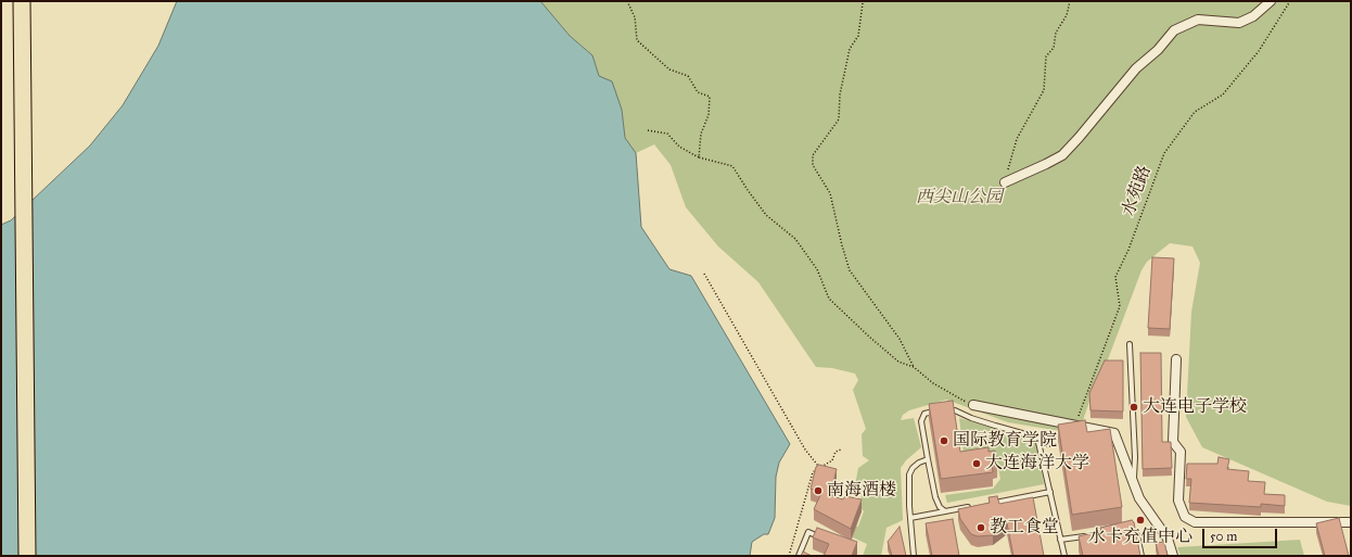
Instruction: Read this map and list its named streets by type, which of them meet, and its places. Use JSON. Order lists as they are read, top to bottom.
{
  "streets": {
    "path": ["水苑路"]
  },
  "parks": ["西尖山公园"],
  "places": [
    "大连电子学校",
    "国际教育学院",
    "大连海洋大学",
    "南海酒楼",
    "水卡充值中心",
    "教工食堂"
  ],
  "scale_bar": "50 m"
}
